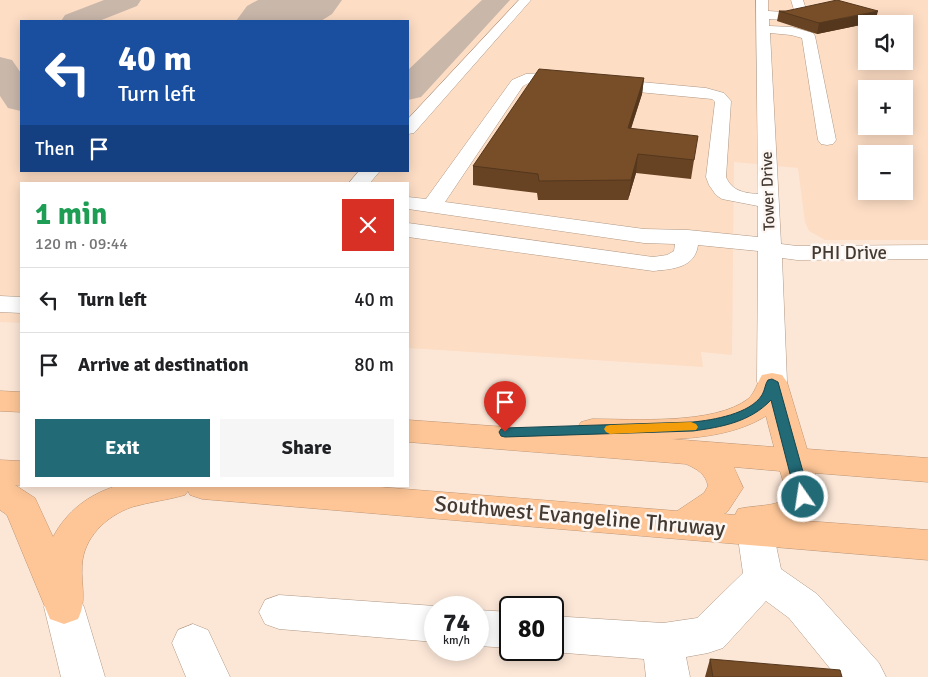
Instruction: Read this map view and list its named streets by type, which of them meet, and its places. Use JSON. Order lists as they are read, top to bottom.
{
  "streets": {
    "highway": ["Southwest Evangeline Thruway"],
    "street": ["Tower Drive", "PHI Drive"]
  },
  "crossings": [
    ["Tower Drive", "PHI Drive"]
  ],
  "page": {
    "map_buttons": ["+", "−"],
    "turn": ["40 m", "Turn left"],
    "then": "Then",
    "heading": ["1 min", "120 m · 09:44"],
    "list": [
      {
        "name": "Turn left",
        "value": "40 m"
      },
      {
        "name": "Arrive at destination",
        "value": "80 m"
      }
    ],
    "buttons": ["Exit", "Share"],
    "speed": "74 km/h",
    "limit": "80"
  }
}
